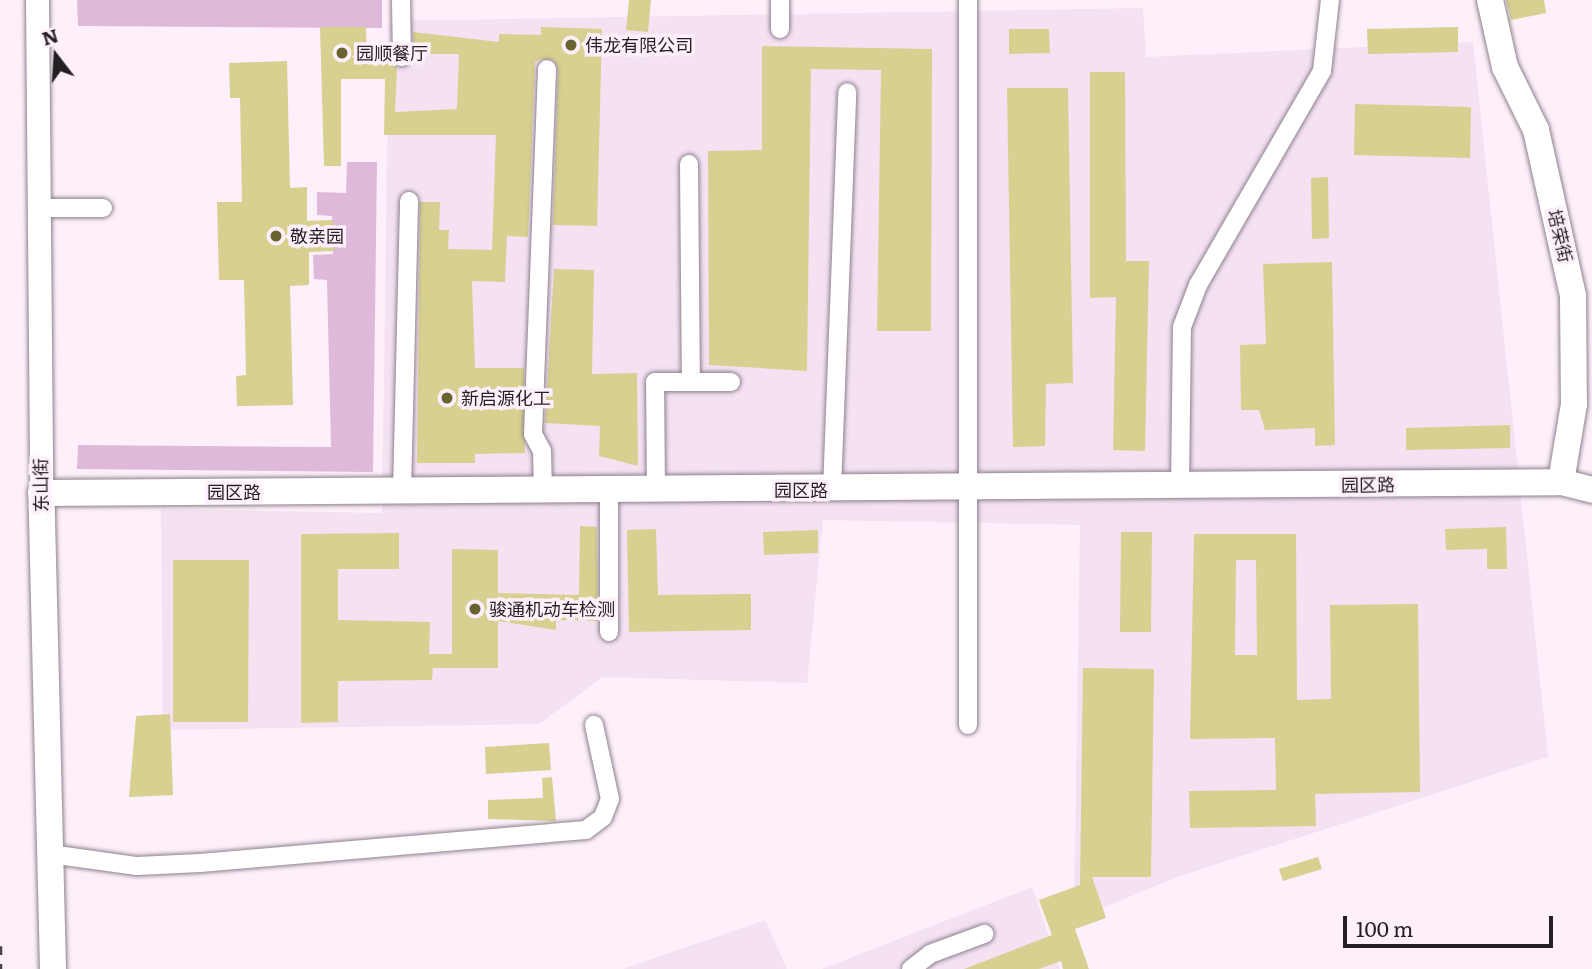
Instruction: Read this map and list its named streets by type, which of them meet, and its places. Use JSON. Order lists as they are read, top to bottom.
{
  "streets": {
    "highway": ["培荣街", "东山街", "园区路"]
  },
  "crossings": [
    ["培荣街", "园区路"],
    ["东山街", "园区路"]
  ],
  "places": [
    "伟龙有限公司",
    "园顺餐厅",
    "敬亲园",
    "新启源化工",
    "骏通机动车检测"
  ],
  "scale_bar": "100 m",
  "north": "top"
}
